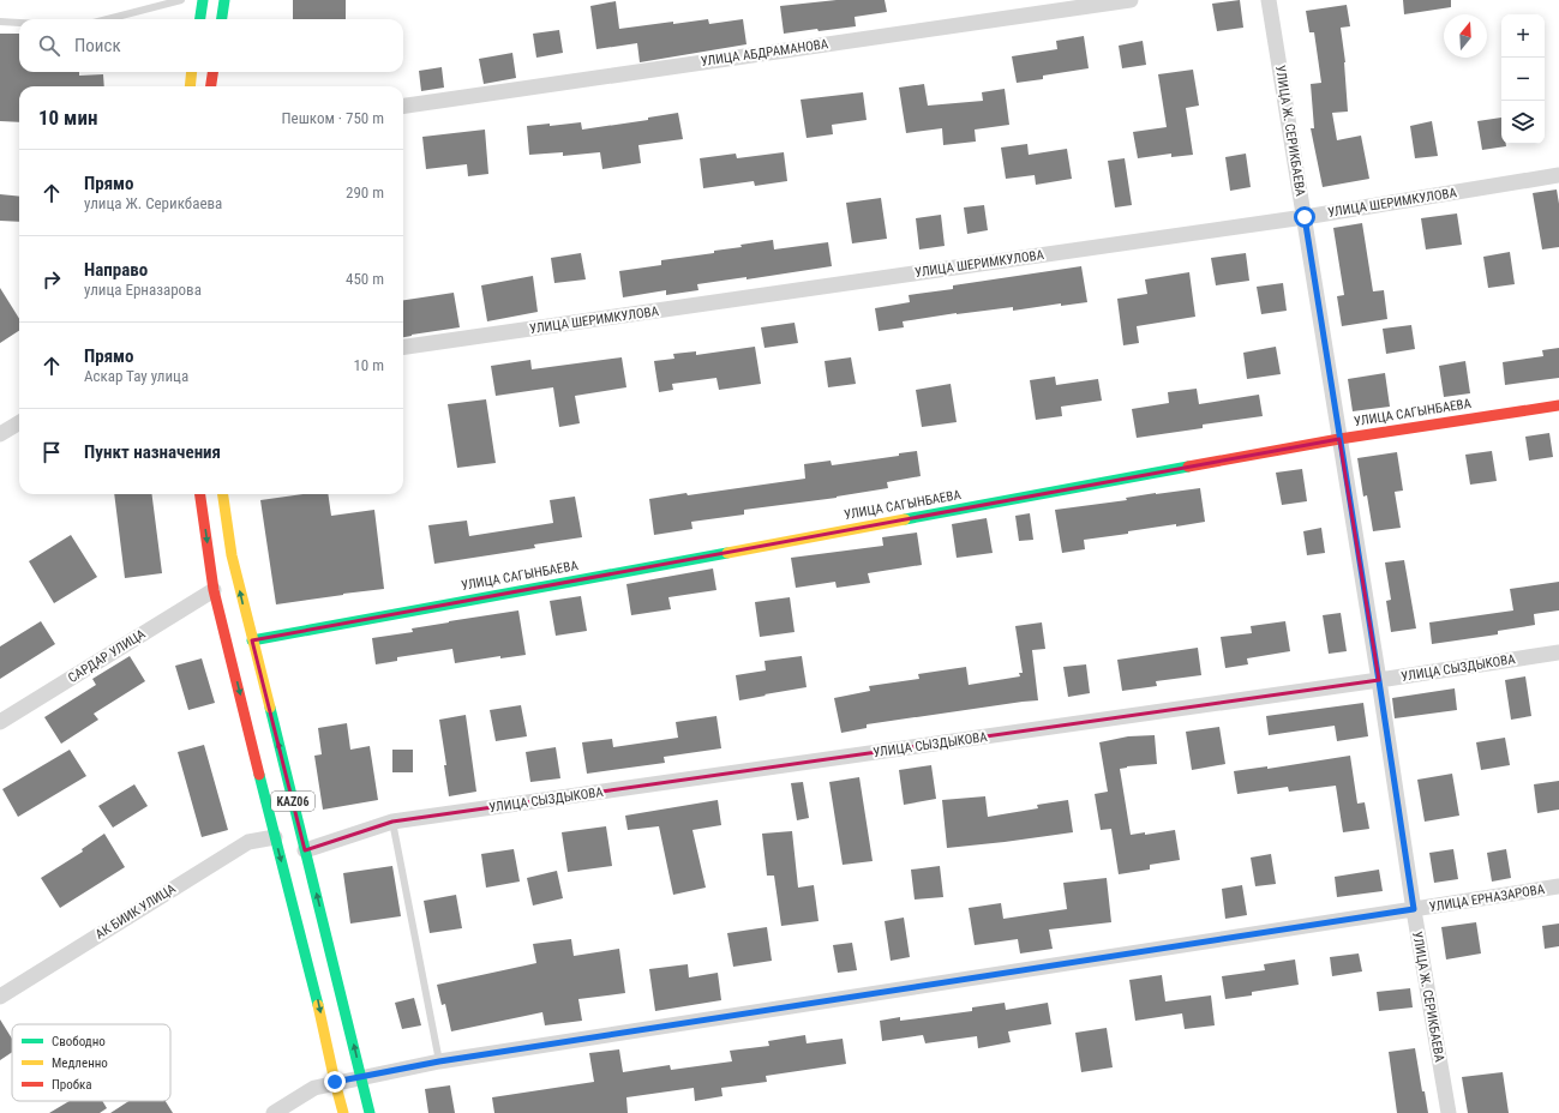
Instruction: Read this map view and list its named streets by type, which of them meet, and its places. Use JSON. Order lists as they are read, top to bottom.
{
  "streets": {
    "main road": ["УЛИЦА САГЫНБАЕВА", "KАZ06"],
    "street": [
      "УЛИЦА АБДРАМАНОВА",
      "УЛИЦА Ж. СЕРИКБАЕВА",
      "УЛИЦА ШЕРИМКУЛОВА",
      "САРДАР УЛИЦА",
      "УЛИЦА СЫЗДЫКОВА",
      "УЛИЦА ЕРНАЗАРОВА",
      "АК БИИК УЛИЦА"
    ]
  },
  "crossings": [
    ["УЛИЦА Ж. СЕРИКБАЕВА", "УЛИЦА ШЕРИМКУЛОВА"],
    ["УЛИЦА Ж. СЕРИКБАЕВА", "УЛИЦА САГЫНБАЕВА"],
    ["УЛИЦА Ж. СЕРИКБАЕВА", "УЛИЦА СЫЗДЫКОВА"],
    ["УЛИЦА Ж. СЕРИКБАЕВА", "УЛИЦА ЕРНАЗАРОВА"],
    ["УЛИЦА САГЫНБАЕВА", "KАZ06"],
    ["САРДАР УЛИЦА", "KАZ06"],
    ["УЛИЦА СЫЗДЫКОВА", "KАZ06"],
    ["KАZ06", "УЛИЦА ЕРНАЗАРОВА"],
    ["KАZ06", "АК БИИК УЛИЦА"]
  ],
  "legend": ["Свободно", "Медленно", "Пробка"],
  "north": "top",
  "page": {
    "map_buttons": ["+", "−"],
    "search": "Поиск",
    "heading": ["10 мин", "Пешком · 750 m"],
    "list": [
      ["Прямо", "улица Ж. Серикбаева", "290 m"],
      ["Направо", "улица Ерназарова", "450 m"],
      ["Прямо", "Аскар Тау улица", "10 m"],
      "Пункт назначения"
    ]
  }
}
